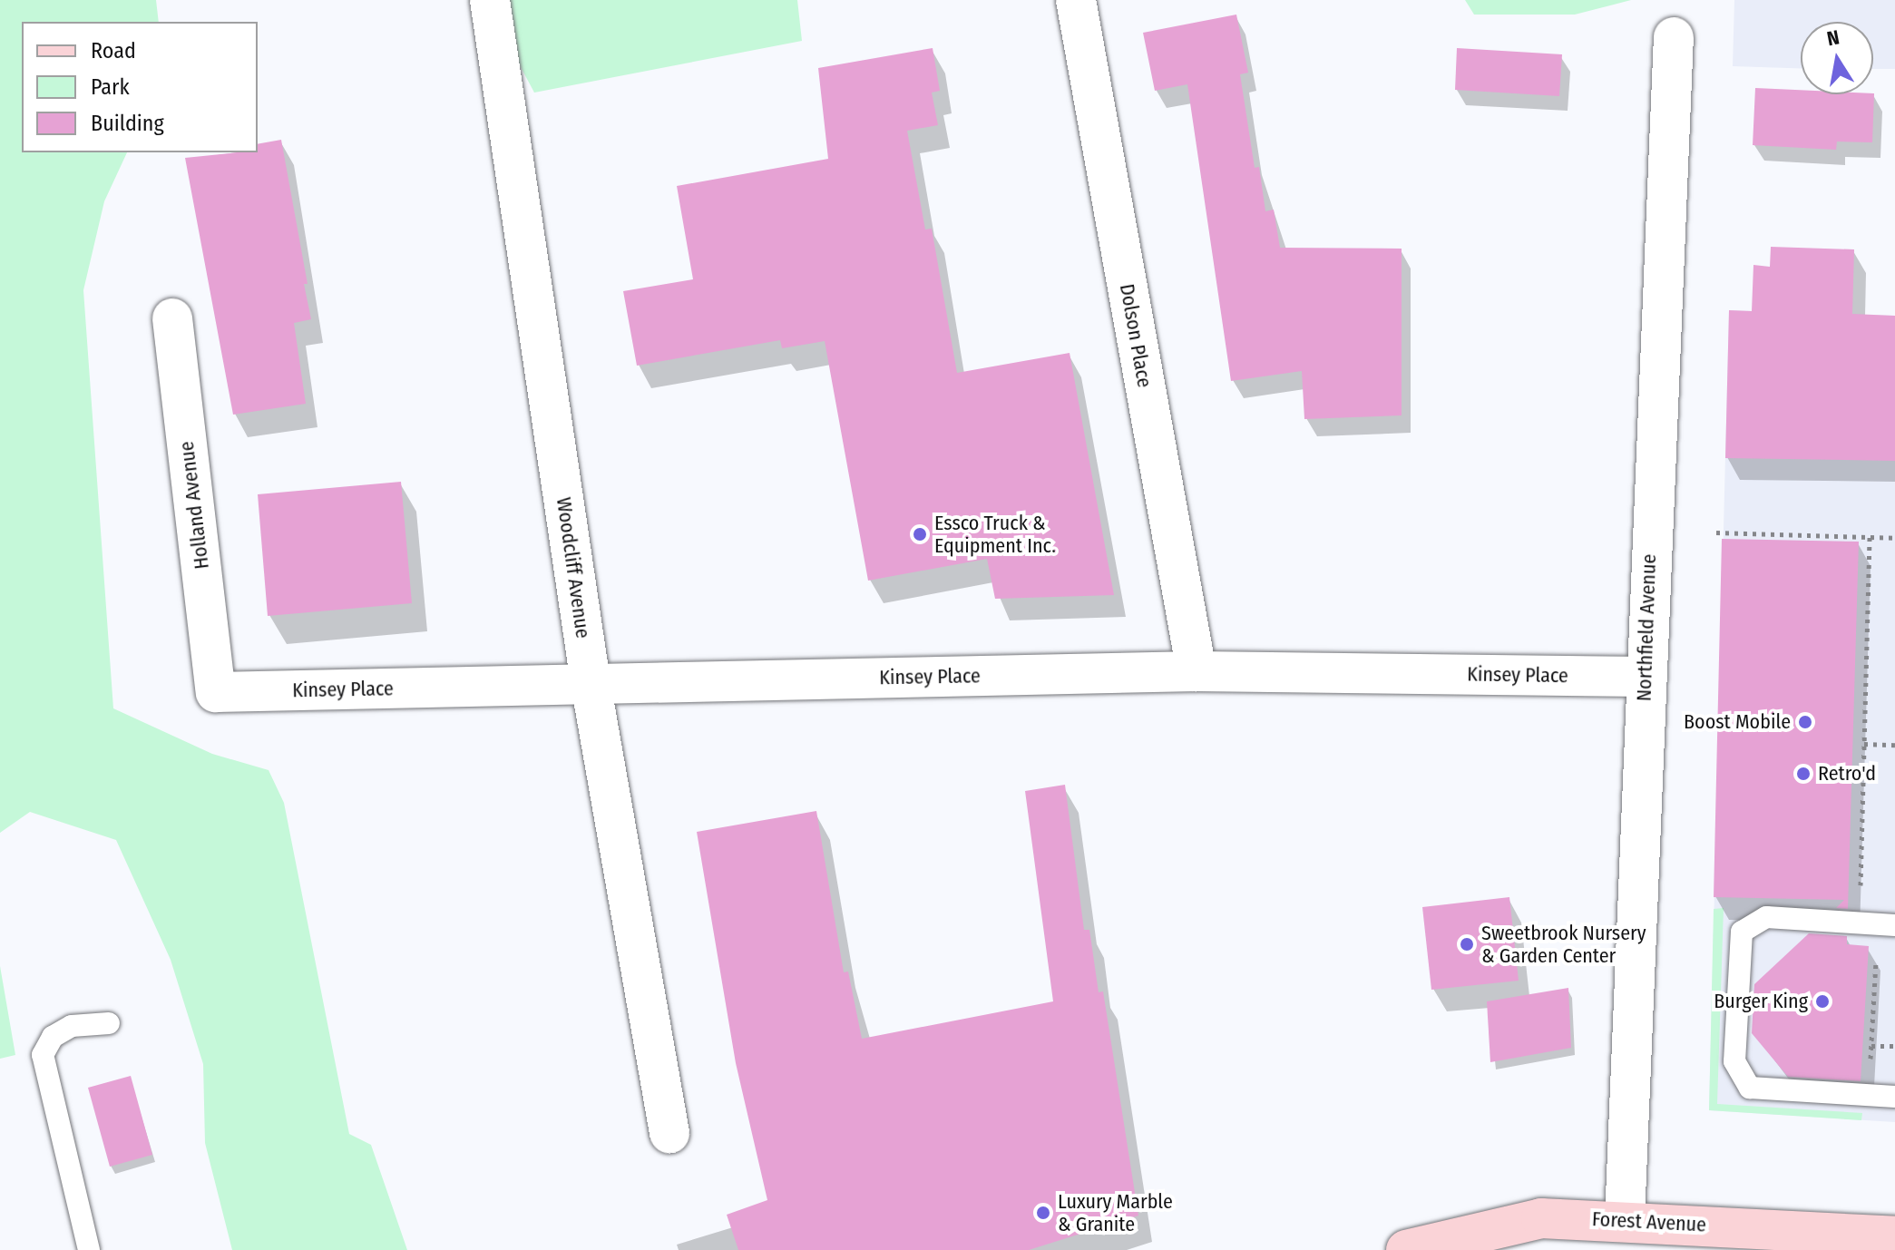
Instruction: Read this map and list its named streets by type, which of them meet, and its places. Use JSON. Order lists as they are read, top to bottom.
{
  "streets": {
    "main road": ["Forest Avenue"],
    "street": [
      "Dolson Place",
      "Holland Avenue",
      "Woodcliff Avenue",
      "Northfield Avenue",
      "Kinsey Place"
    ]
  },
  "crossings": [
    ["Dolson Place", "Kinsey Place"],
    ["Holland Avenue", "Kinsey Place"],
    ["Woodcliff Avenue", "Kinsey Place"],
    ["Northfield Avenue", "Kinsey Place"],
    ["Northfield Avenue", "Forest Avenue"]
  ],
  "places": [
    "Essco Truck & Equipment Inc.",
    "Boost Mobile",
    "Retro'd",
    "Sweetbrook Nursery & Garden Center",
    "Burger King",
    "Luxury Marble & Granite"
  ],
  "legend": ["Road", "Park", "Building"],
  "north": "top"
}
